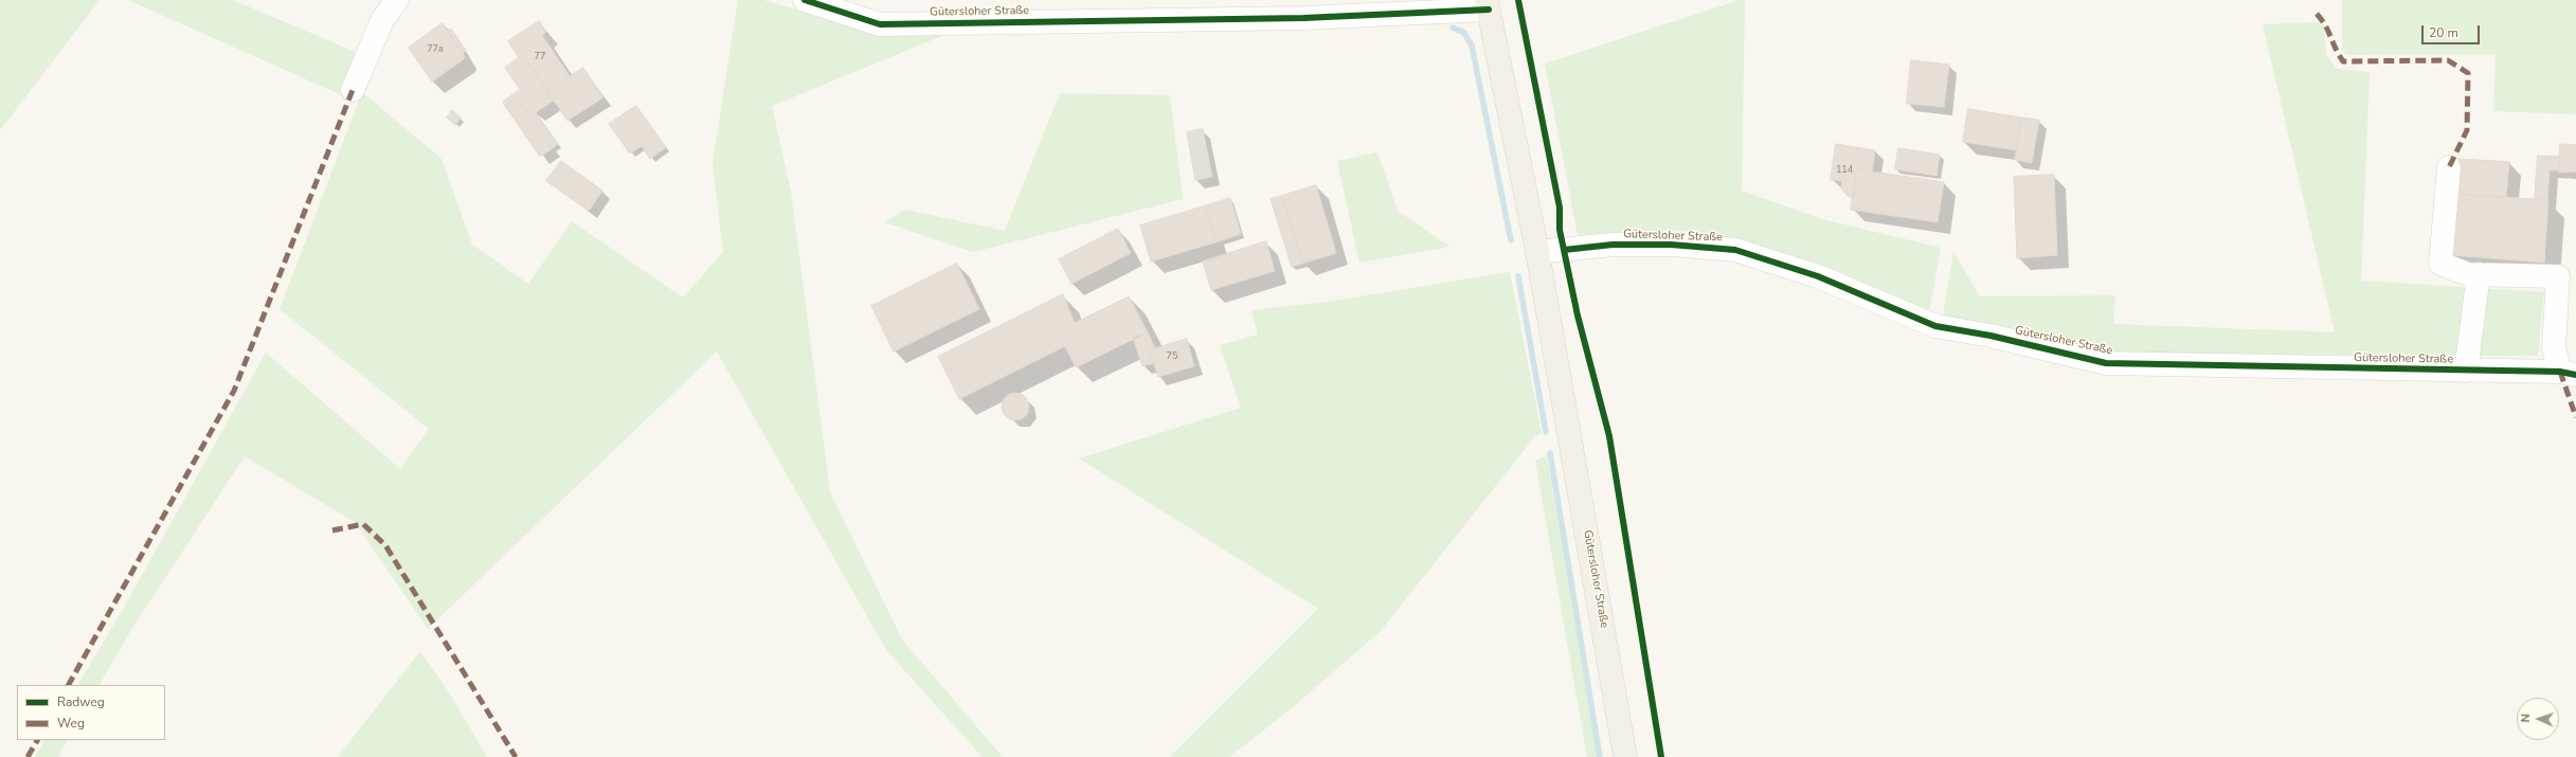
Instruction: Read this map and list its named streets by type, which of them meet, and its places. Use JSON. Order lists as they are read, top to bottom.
{
  "streets": {
    "main road": ["Gütersloher Straße"]
  },
  "house_numbers": [
    "77a",
    "77",
    "114",
    "75"
  ],
  "legend": ["Radweg", "Weg"],
  "scale_bar": "20 m",
  "north": "left"
}
